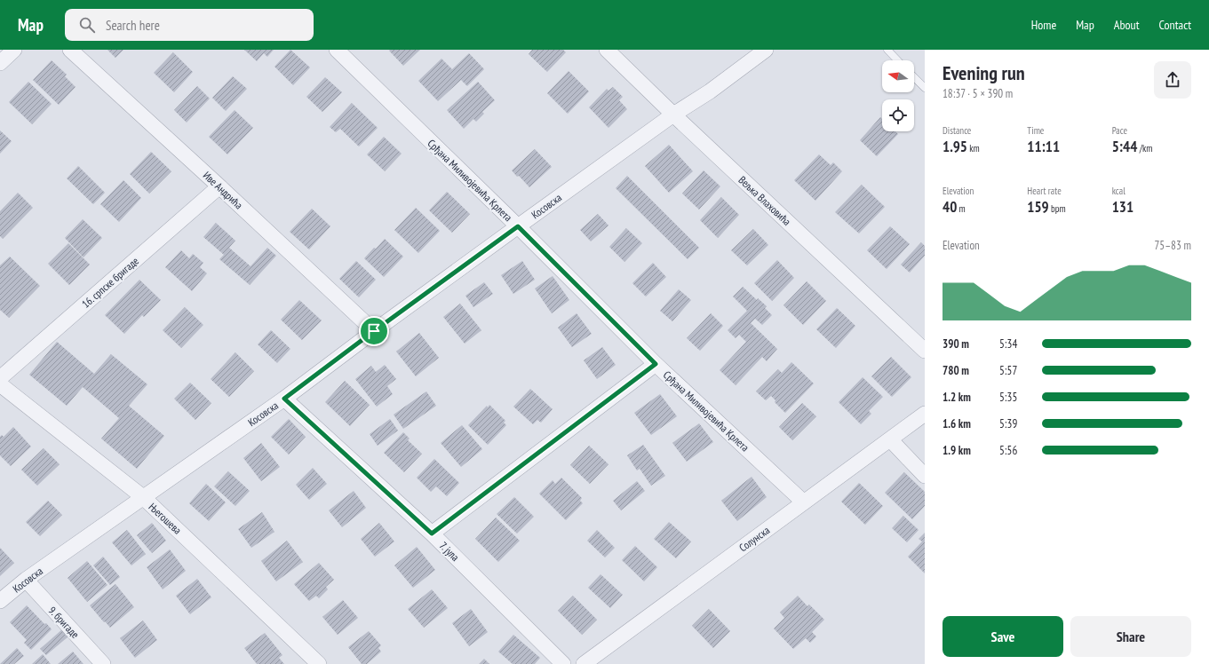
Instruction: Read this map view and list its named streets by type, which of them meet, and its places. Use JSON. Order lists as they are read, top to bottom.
{
  "streets": {
    "street": [
      "Срђана Миливојевића Крлета",
      "Иве Андрића",
      "Вељка Влаховића",
      "Косовска",
      "16. српске бригаде",
      "Његошева",
      "Солунска",
      "7. јула",
      "9. бригаде"
    ]
  },
  "crossings": [
    ["Срђана Миливојевића Крлета", "Косовска"],
    ["Срђана Миливојевића Крлета", "Солунска"],
    ["Иве Андрића", "Косовска"],
    ["Иве Андрића", "16. српске бригаде"],
    ["Вељка Влаховића", "Косовска"],
    ["Косовска", "Његошева"],
    ["Косовска", "7. јула"],
    ["Косовска", "9. бригаде"]
  ],
  "north": "left",
  "page": {
    "header": "Map",
    "search": "Search here",
    "nav": [
      "Home",
      "Map",
      "About",
      "Contact"
    ],
    "heading": ["Evening run", "18:37 · 5 × 390 m"],
    "stats": [
      ["Distance", "1.95 km"],
      ["Time", "11:11"],
      ["Pace", "5:44 /km"],
      ["Elevation", "40 m"],
      ["Heart rate", "159 bpm"],
      ["kcal", "131"]
    ],
    "chart": ["Elevation", "75–83 m"],
    "list": [
      {
        "name": "390 m",
        "note": "5:34"
      },
      {
        "name": "780 m",
        "note": "5:57"
      },
      {
        "name": "1.2 km",
        "note": "5:35"
      },
      {
        "name": "1.6 km",
        "note": "5:39"
      },
      {
        "name": "1.9 km",
        "note": "5:56"
      }
    ],
    "buttons": ["Save", "Share"]
  }
}
